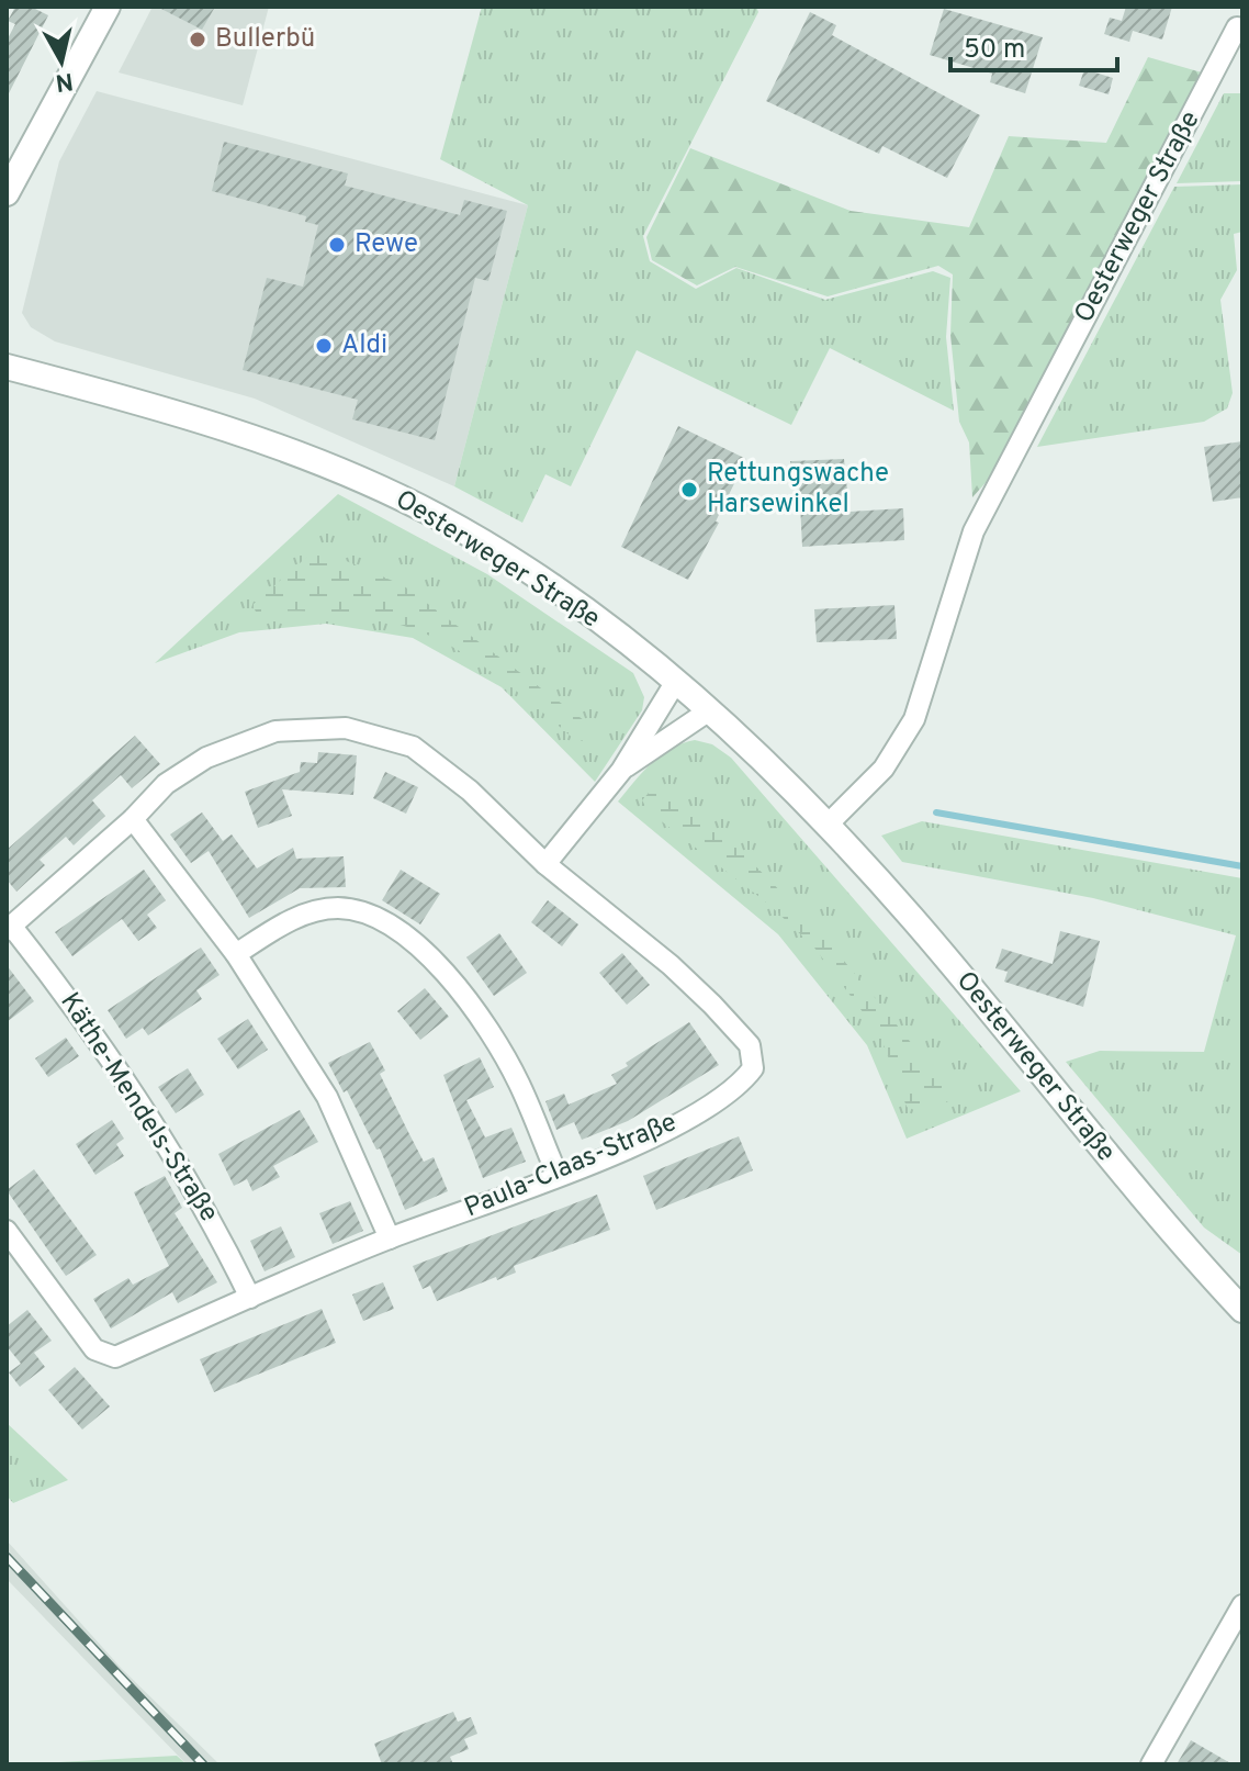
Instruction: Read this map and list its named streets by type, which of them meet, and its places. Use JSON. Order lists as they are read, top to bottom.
{
  "streets": {
    "street": ["Oesterweger Straße", "Käthe-Mendels-Straße", "Paula-Claas-Straße"]
  },
  "crossings": [
    ["Käthe-Mendels-Straße", "Paula-Claas-Straße"]
  ],
  "places": [
    "Bullerbü",
    "Rewe",
    "Aldi",
    "Rettungswache Harsewinkel"
  ],
  "scale_bar": "50 m",
  "north": "bottom"
}
